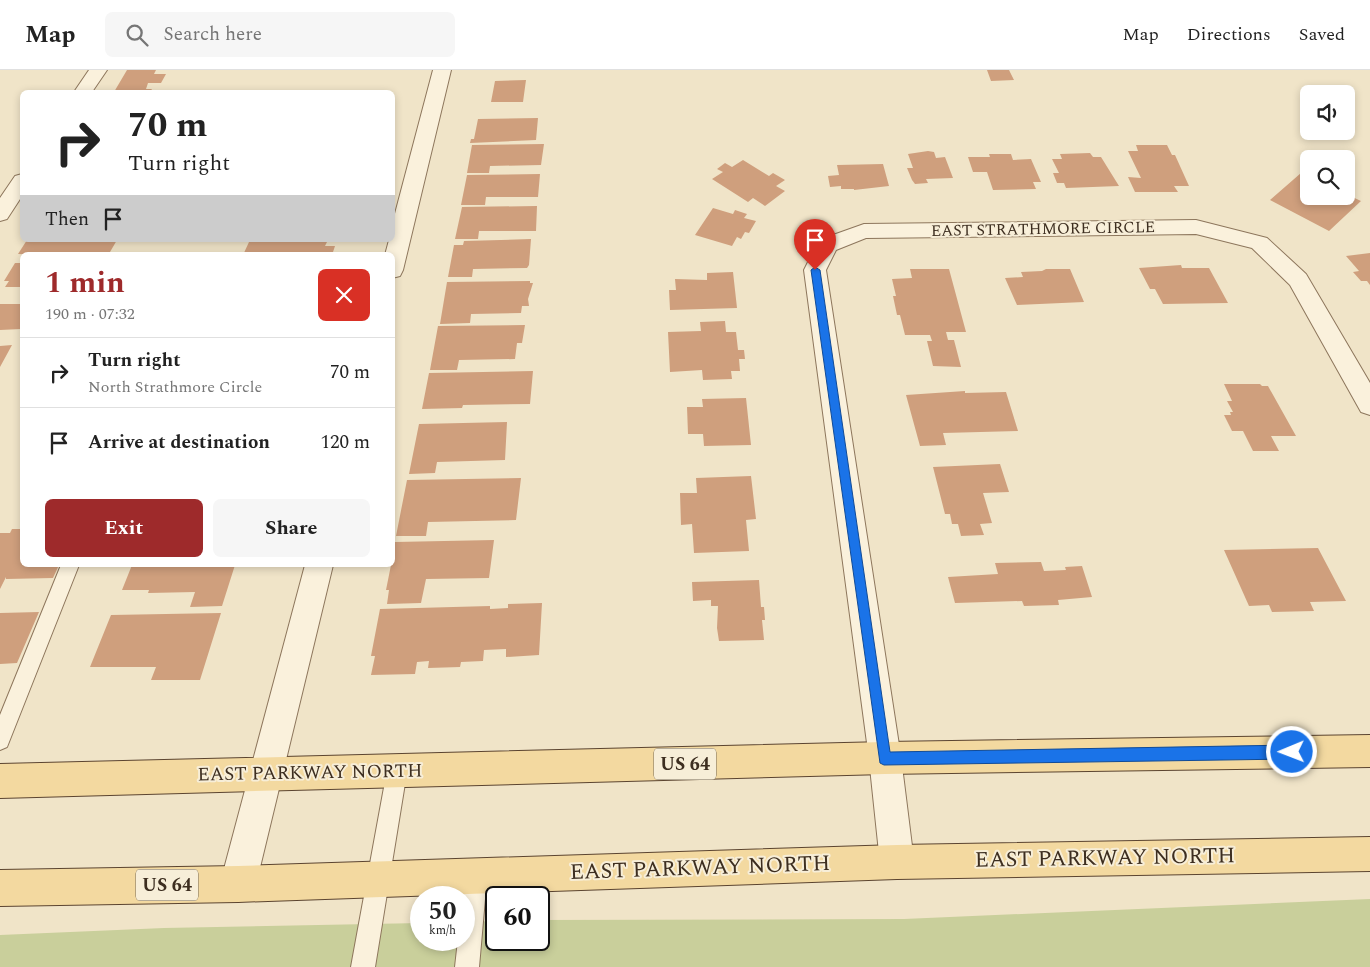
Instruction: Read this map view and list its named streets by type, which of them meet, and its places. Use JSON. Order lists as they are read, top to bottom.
{
  "streets": {
    "main road": ["US 64", "EAST PARKWAY NORTH"],
    "street": ["EAST STRATHMORE CIRCLE"]
  },
  "crossings": [
    ["EAST STRATHMORE CIRCLE", "EAST PARKWAY NORTH"]
  ],
  "page": {
    "header": "Map",
    "search": "Search here",
    "nav": ["Map", "Directions", "Saved"],
    "turn": ["70 m", "Turn right"],
    "then": "Then",
    "heading": ["1 min", "190 m · 07:32"],
    "list": [
      {
        "name": "Turn right",
        "note": "North Strathmore Circle",
        "value": "70 m"
      },
      {
        "name": "Arrive at destination",
        "value": "120 m"
      }
    ],
    "buttons": ["Exit", "Share"],
    "speed": "50 km/h",
    "limit": "60"
  }
}
